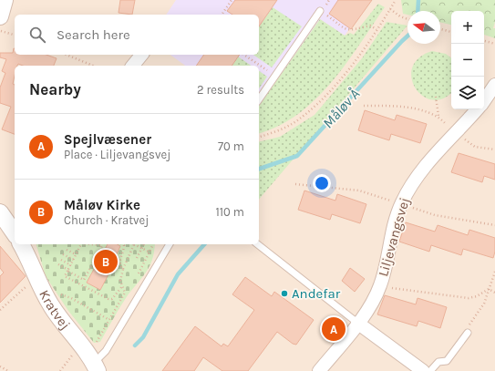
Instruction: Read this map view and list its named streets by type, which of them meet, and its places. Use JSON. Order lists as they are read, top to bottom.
{
  "streets": {
    "street": ["Liljevangsvej", "Kratvej"]
  },
  "water": ["Måløv Å"],
  "places": ["Andefar"],
  "north": "left",
  "page": {
    "map_buttons": ["+", "−"],
    "search": "Search here",
    "heading": ["Nearby", "2 results"],
    "list": [
      {
        "mark": "A",
        "name": "Spejlvæsener",
        "note": "Place · Liljevangsvej",
        "value": "70 m"
      },
      {
        "mark": "B",
        "name": "Måløv Kirke",
        "note": "Church · Kratvej",
        "value": "110 m"
      }
    ],
    "pins": ["B", "A"]
  }
}
